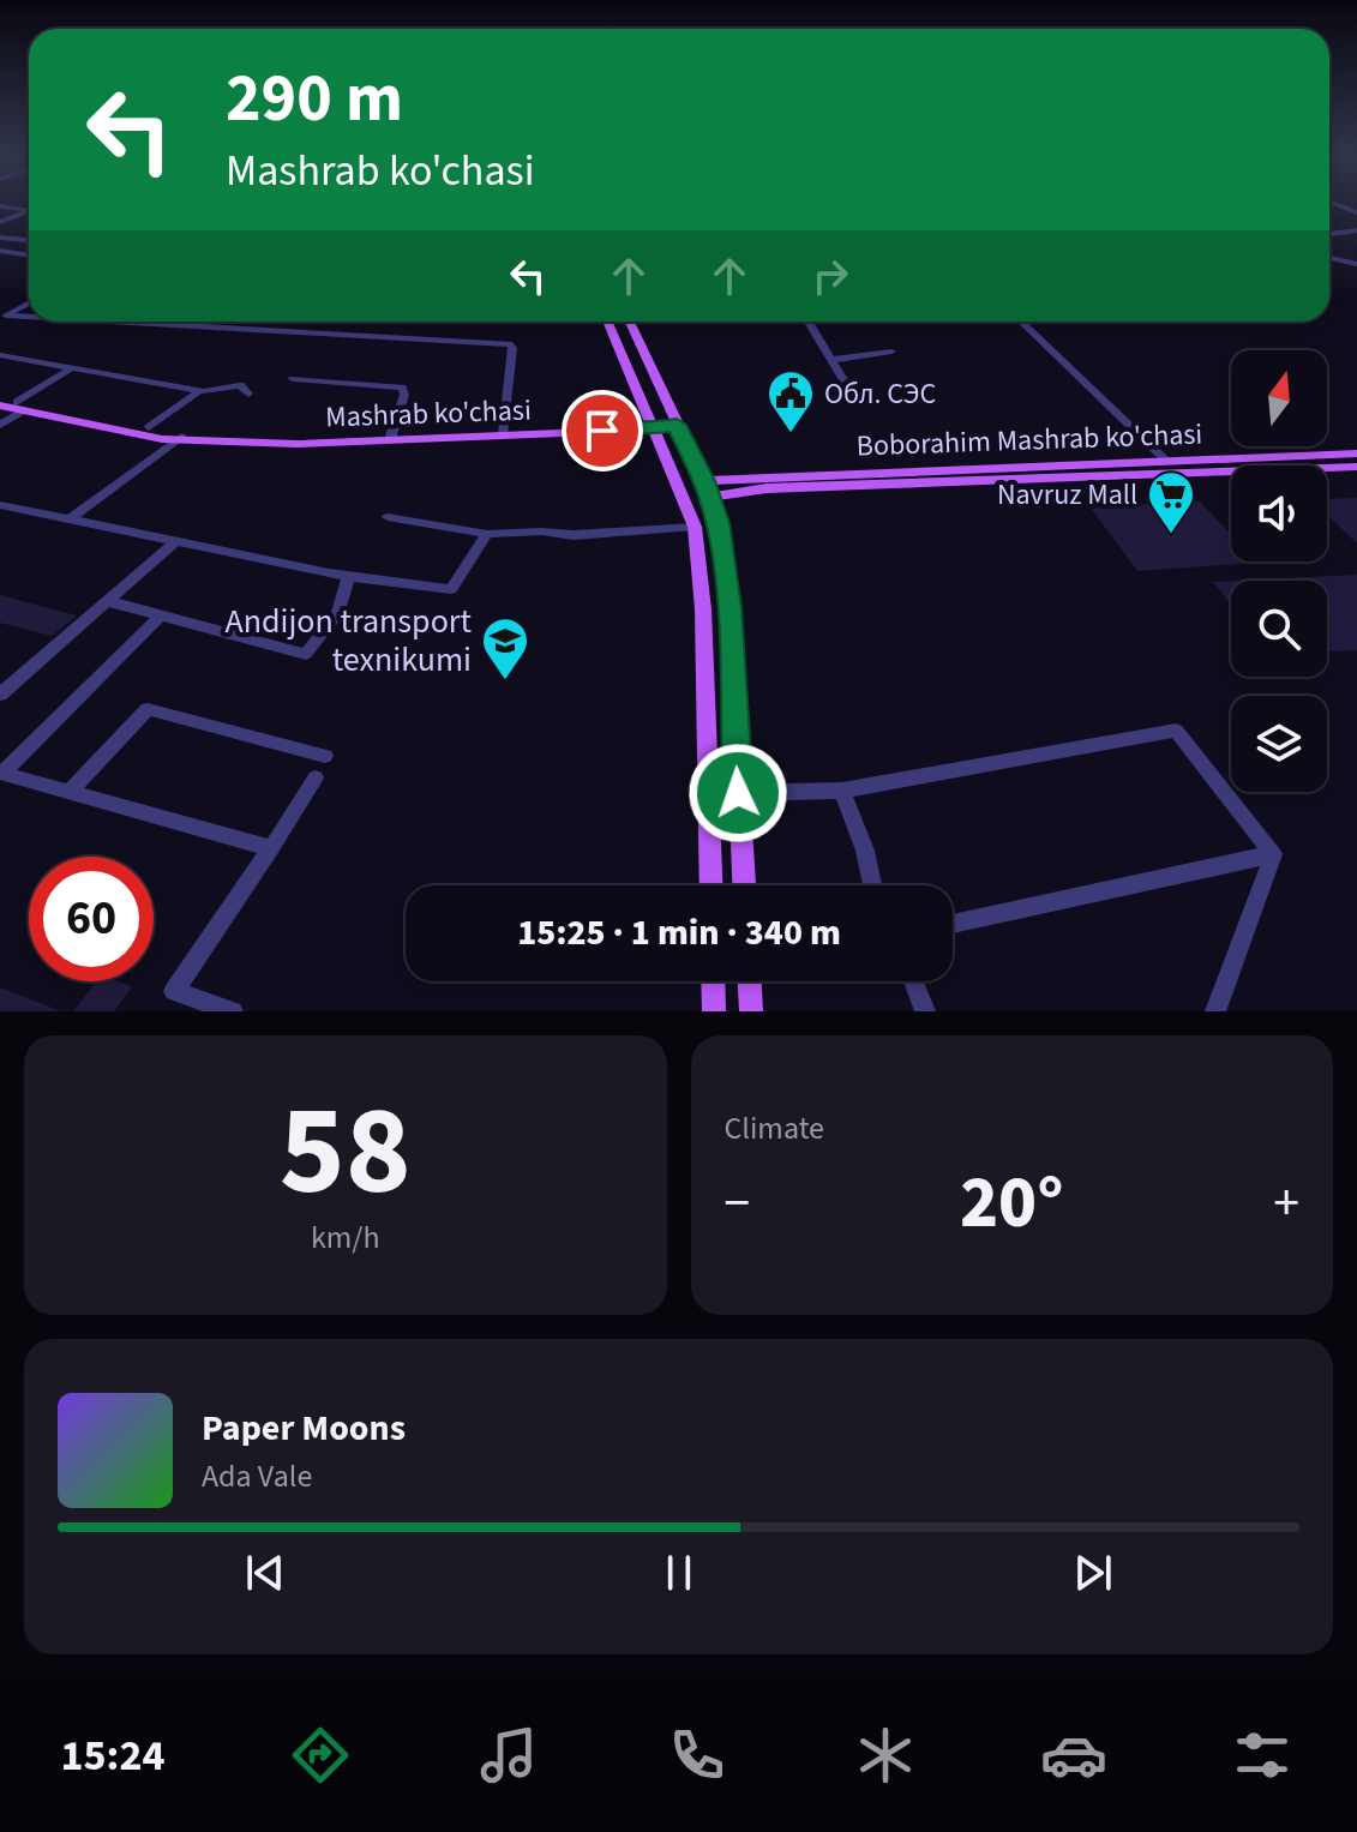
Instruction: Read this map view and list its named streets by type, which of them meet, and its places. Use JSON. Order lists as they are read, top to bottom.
{
  "streets": {
    "main road": ["Mashrab ko'chasi", "Boborahim Mashrab ko'chasi"]
  },
  "places": {
    "public building": ["Обл. СЭС"],
    "supermarket": ["Navruz Mall"],
    "school or university": ["Andijon transport texnikumi"]
  },
  "north": "top",
  "page": {
    "turn": ["290 m", "Mashrab ko'chasi"],
    "limit": "60",
    "trip": "15:25 · 1 min · 340 m",
    "tile": [
      ["58", "km/h"],
      "Climate"
    ],
    "heat": ["−", "20°", "+"],
    "song": ["Paper Moons", "Ada Vale"],
    "tabs": "15:24"
  }
}
